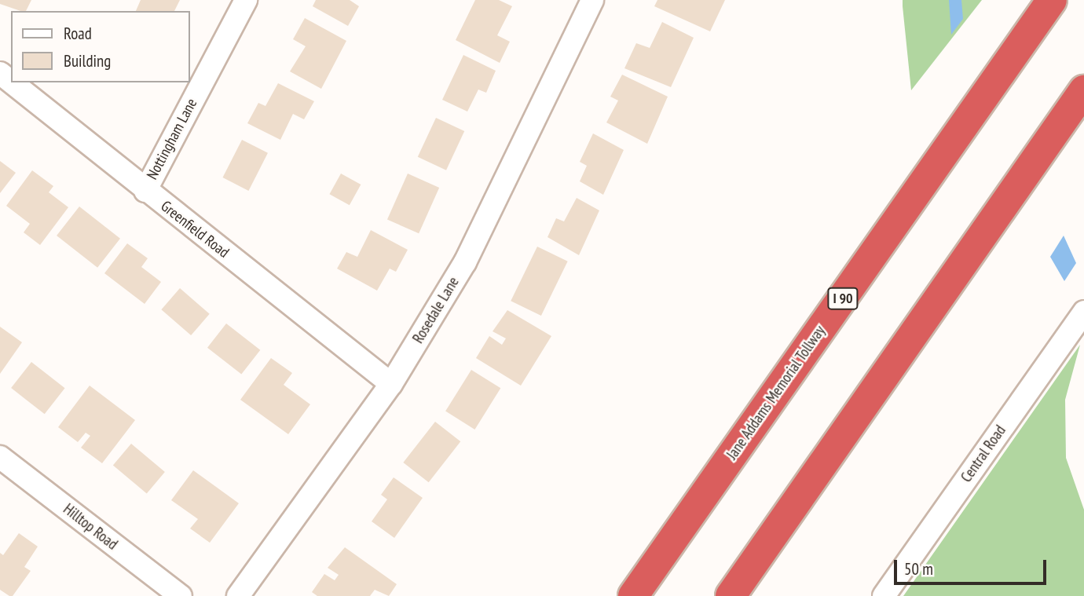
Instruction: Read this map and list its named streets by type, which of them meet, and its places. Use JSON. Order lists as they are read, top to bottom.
{
  "streets": {
    "highway": ["I 90", "Jane Addams Memorial Tollway"],
    "street": [
      "Nottingham Lane",
      "Greenfield Road",
      "Rosedale Lane",
      "Central Road",
      "Hilltop Road"
    ]
  },
  "crossings": [
    ["Nottingham Lane", "Greenfield Road"],
    ["Greenfield Road", "Rosedale Lane"]
  ],
  "legend": ["Road", "Building"],
  "scale_bar": "50 m"
}
